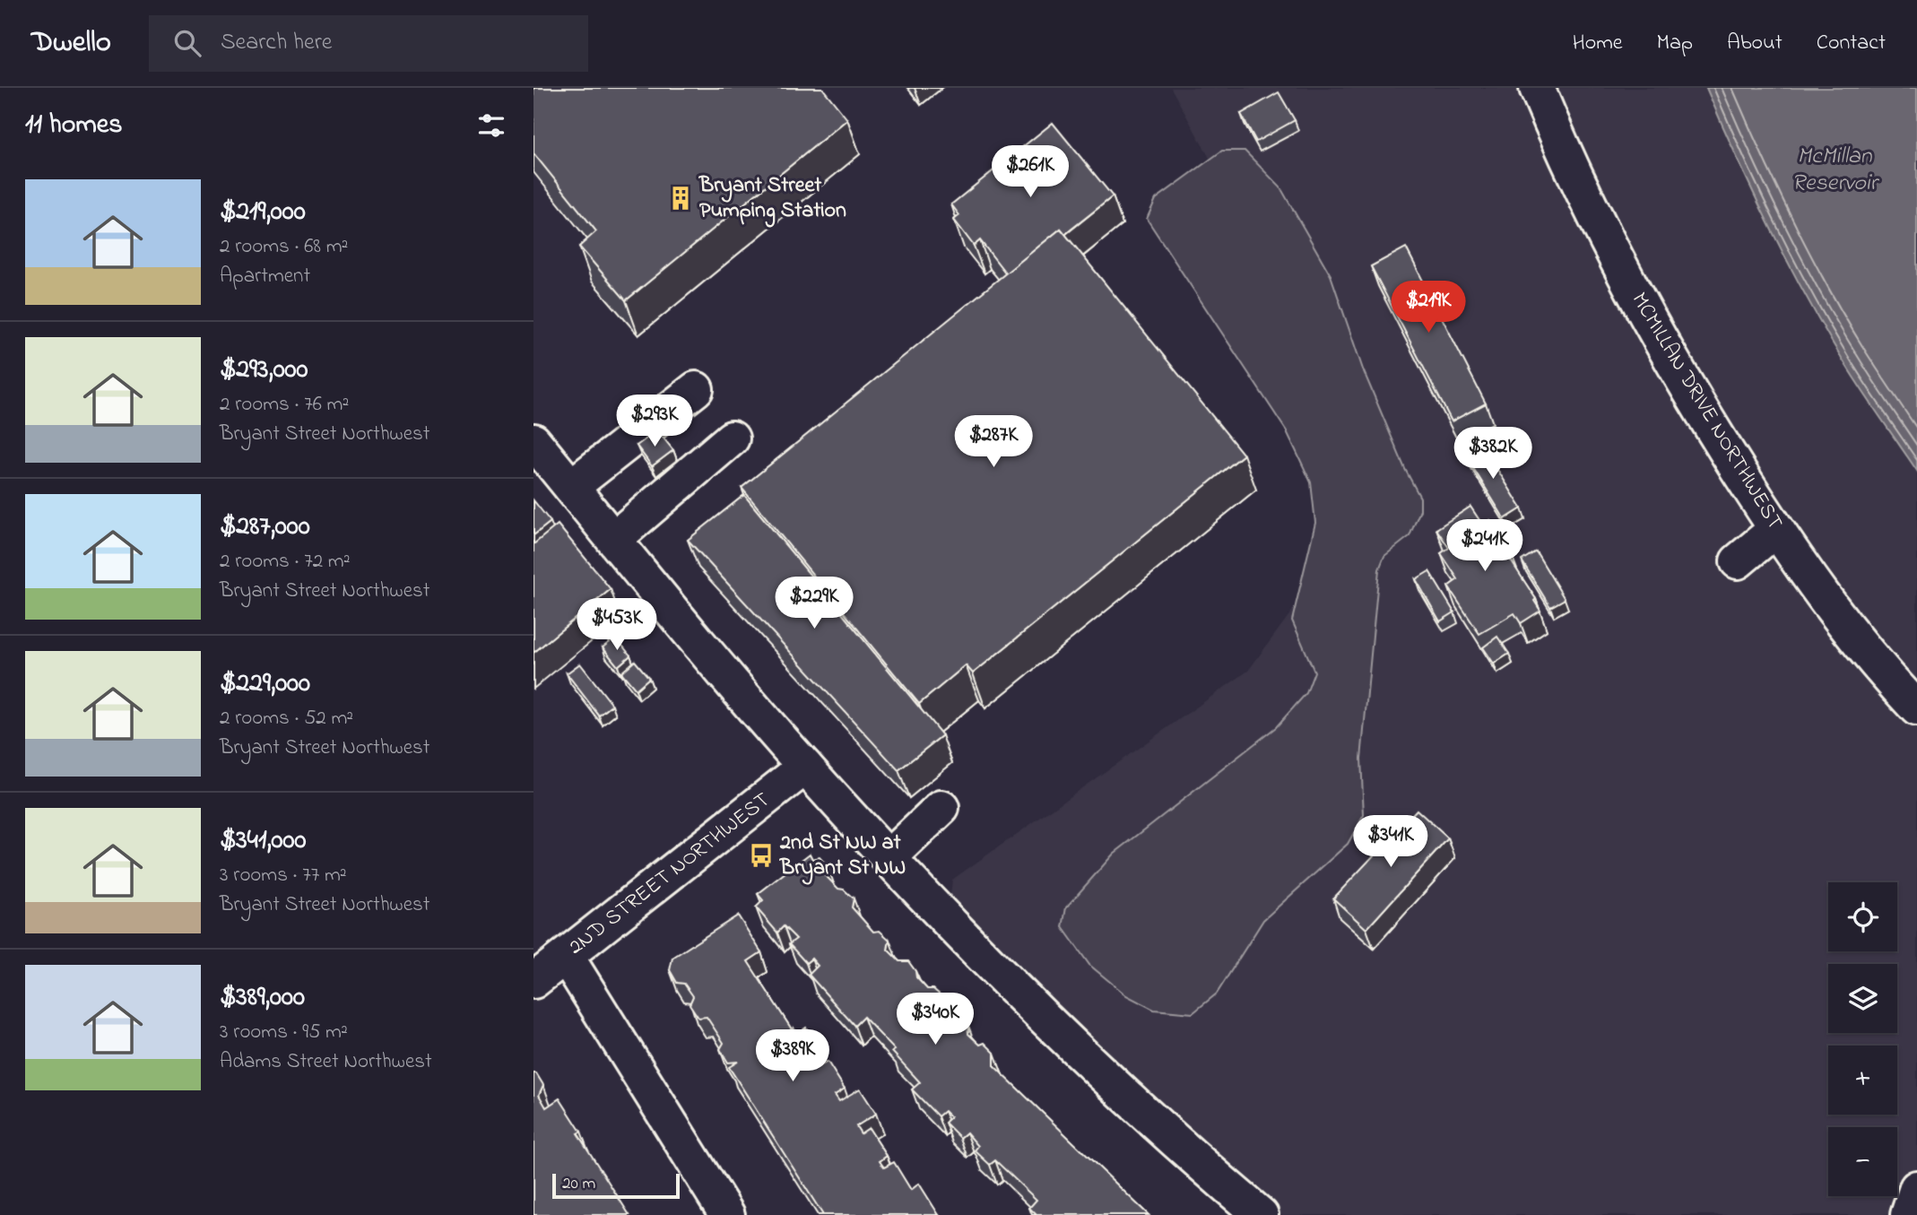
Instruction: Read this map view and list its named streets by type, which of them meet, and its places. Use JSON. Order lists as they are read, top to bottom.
{
  "streets": {
    "street": ["MCMILLAN DRIVE NORTHWEST", "2ND STREET NORTHWEST"]
  },
  "water": ["McMillan Reservoir"],
  "places": {
    "building": ["Bryant Street Pumping Station"],
    "bus stop": ["2nd St NW at Bryant St NW"]
  },
  "scale_bar": "20 m",
  "page": {
    "header": "Dwello",
    "search": "Search here",
    "nav": [
      "Home",
      "Map",
      "About",
      "Contact"
    ],
    "heading": "11 homes",
    "price": [
      "$261K",
      "$219K",
      "$293K",
      "$287K",
      "$382K",
      "$241K",
      "$229K",
      "$453K",
      "$341K",
      "$340K",
      "$389K"
    ],
    "list": [
      {
        "name": "$219,000",
        "note": "2 rooms · 68 m² · Apartment"
      },
      {
        "name": "$293,000",
        "note": "2 rooms · 76 m² · Bryant Street Northwest"
      },
      {
        "name": "$287,000",
        "note": "2 rooms · 72 m² · Bryant Street Northwest"
      },
      {
        "name": "$229,000",
        "note": "2 rooms · 52 m² · Bryant Street Northwest"
      },
      {
        "name": "$341,000",
        "note": "3 rooms · 77 m² · Bryant Street Northwest"
      },
      {
        "name": "$389,000",
        "note": "3 rooms · 95 m² · Adams Street Northwest"
      }
    ],
    "map_buttons": ["+", "−"],
    "scale": "20 m"
  }
}
